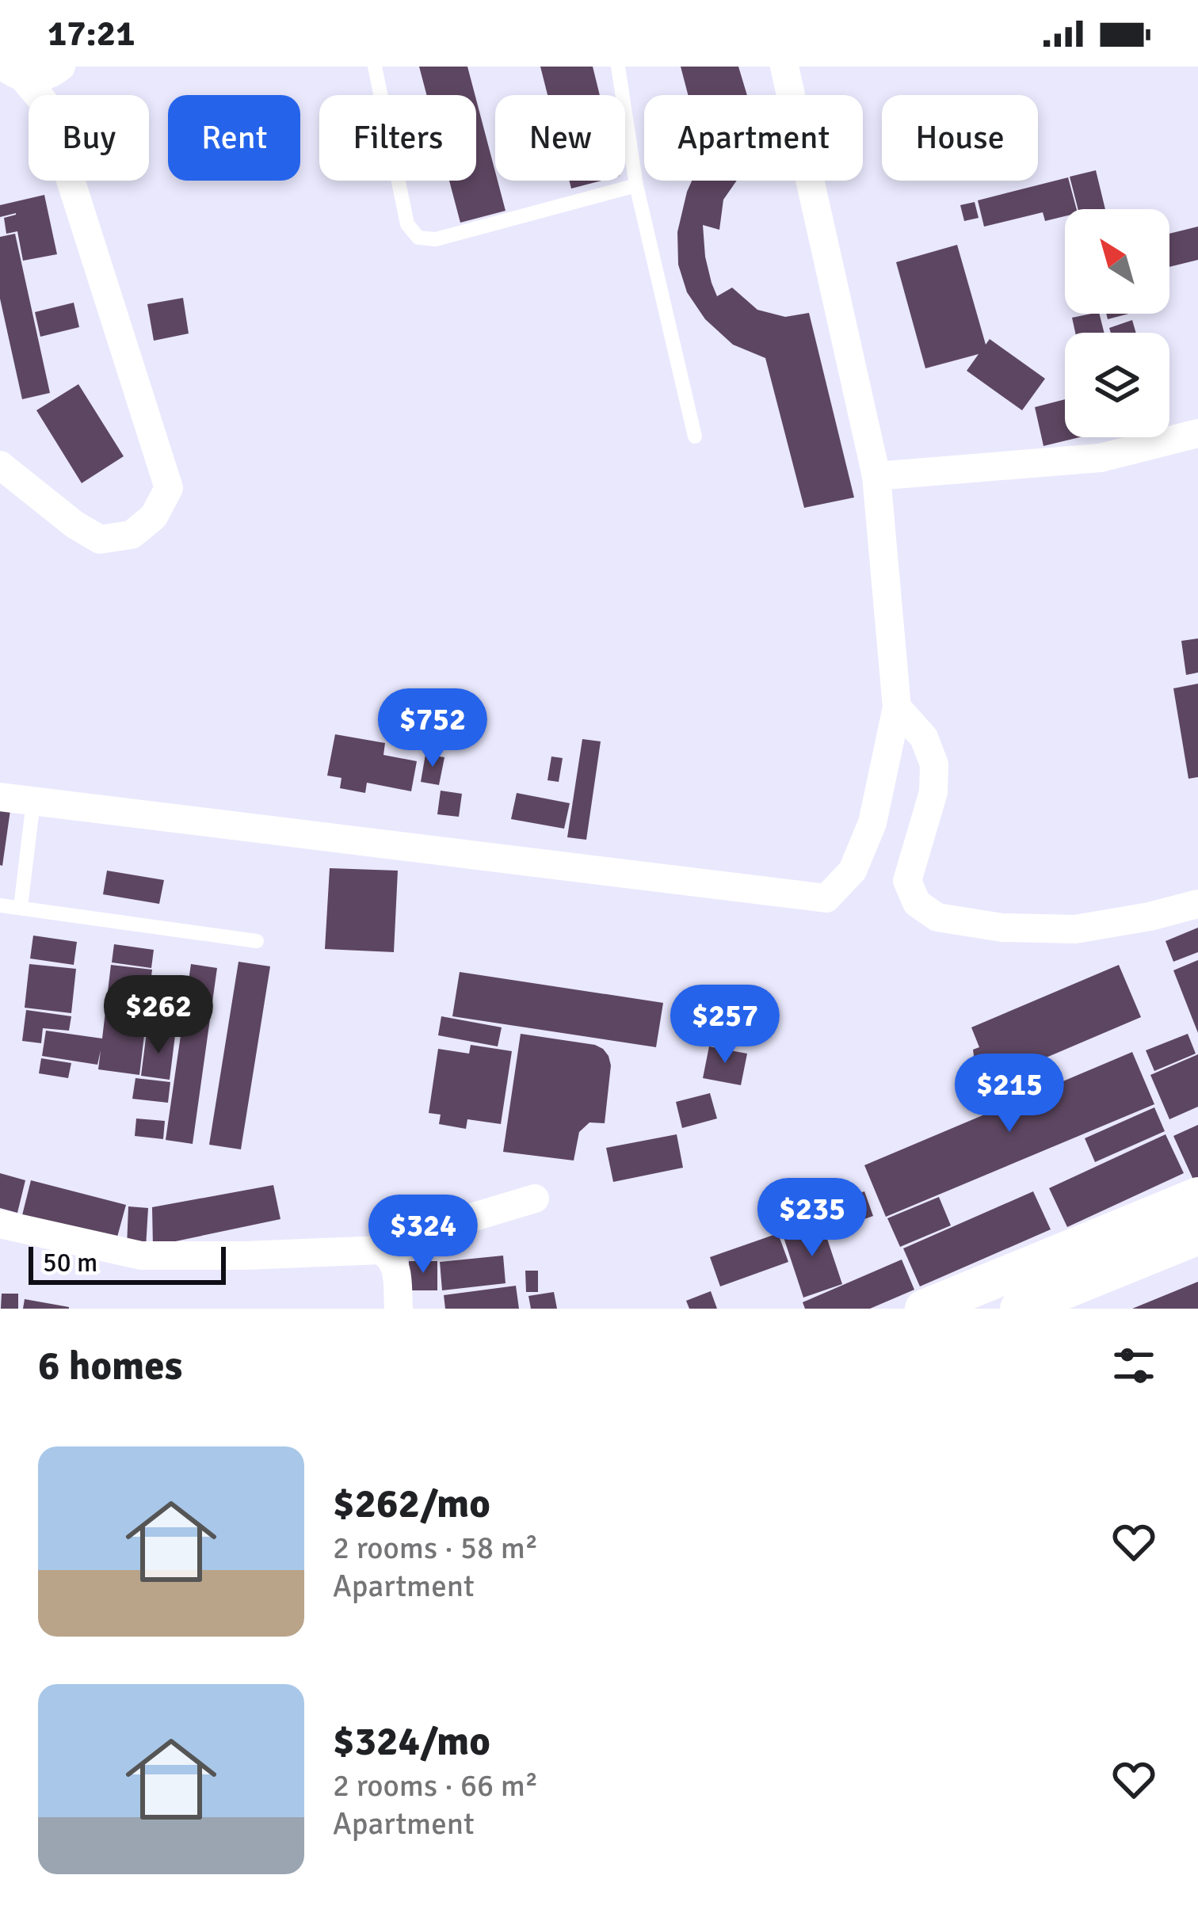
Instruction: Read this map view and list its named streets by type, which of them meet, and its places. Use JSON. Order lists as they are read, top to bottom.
{
  "scale_bar": "50 m",
  "north": "top left",
  "page": {
    "status": "17:21",
    "chip": [
      "Buy",
      "Rent",
      "Filters",
      "New",
      "Apartment",
      "House"
    ],
    "price": [
      "$752",
      "$262",
      "$257",
      "$215",
      "$235",
      "$324"
    ],
    "scale": "50 m",
    "heading": "6 homes",
    "list": [
      {
        "name": "$262/mo",
        "note": "2 rooms · 58 m² · Apartment"
      },
      {
        "name": "$324/mo",
        "note": "2 rooms · 66 m² · Apartment"
      }
    ]
  }
}
